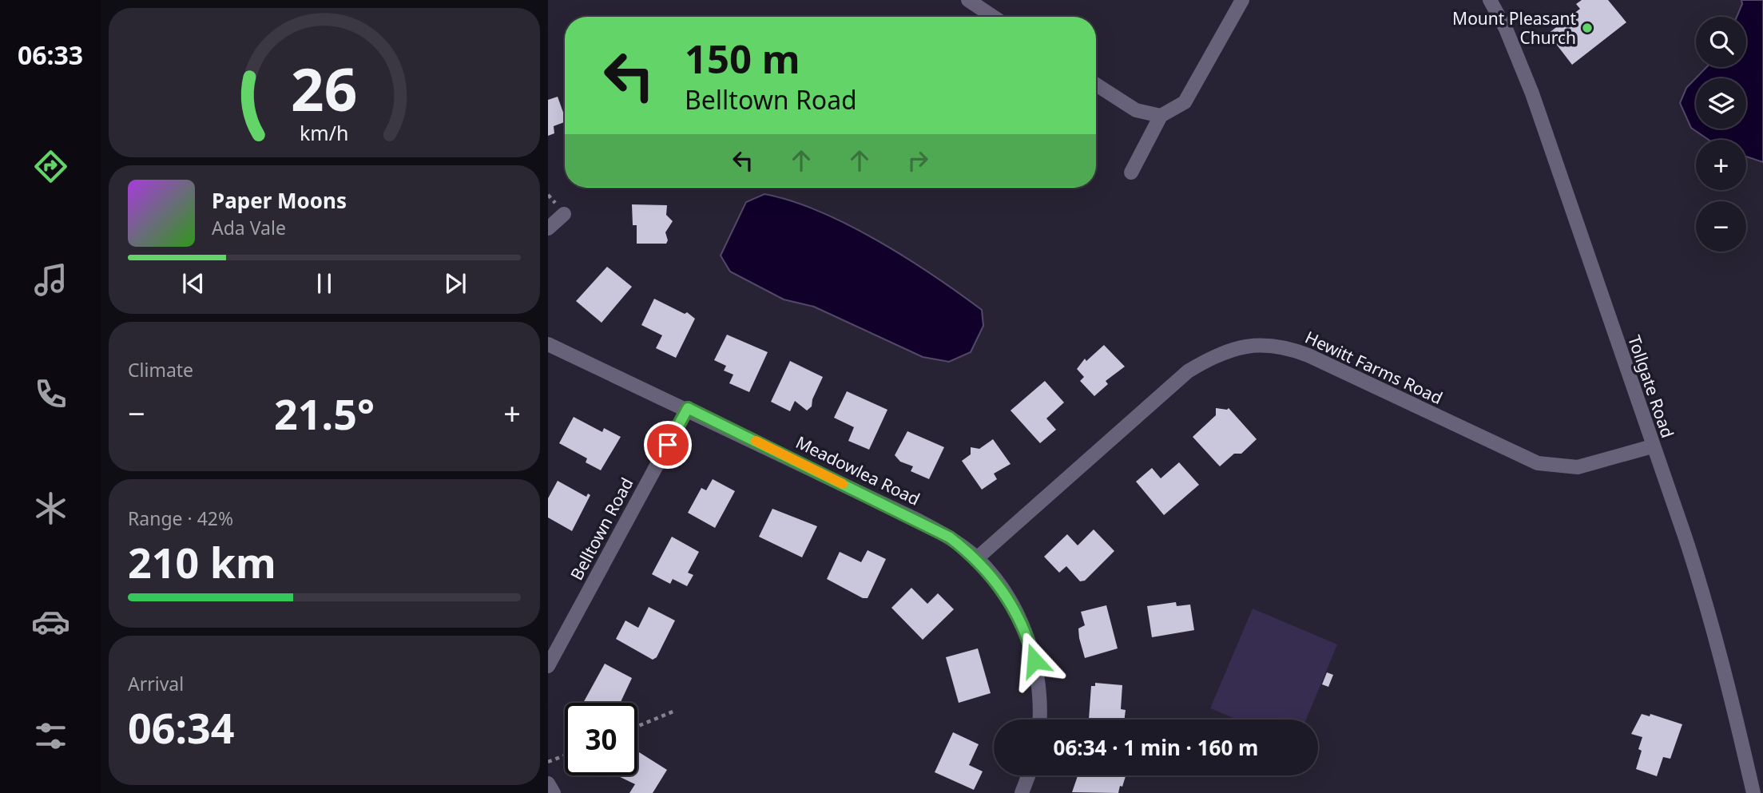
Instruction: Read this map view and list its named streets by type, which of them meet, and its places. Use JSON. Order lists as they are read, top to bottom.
{
  "streets": {
    "street": [
      "Hewitt Farms Road",
      "Tollgate Road",
      "Meadowlea Road",
      "Belltown Road"
    ]
  },
  "crossings": [
    ["Hewitt Farms Road", "Tollgate Road"],
    ["Hewitt Farms Road", "Meadowlea Road"],
    ["Meadowlea Road", "Belltown Road"]
  ],
  "places": ["Mount Pleasant Church"],
  "page": {
    "tabs": "06:33",
    "map_buttons": ["+", "−"],
    "turn": ["150 m", "Belltown Road"],
    "song": ["Paper Moons", "Ada Vale"],
    "tile": [
      "Climate",
      ["Range · 42%", "210 km"],
      ["Arrival", "06:34"]
    ],
    "heat": ["−", "21.5°", "+"],
    "limit": "30",
    "trip": "06:34 · 1 min · 160 m",
    "gauge": ["26", "km/h"]
  }
}
